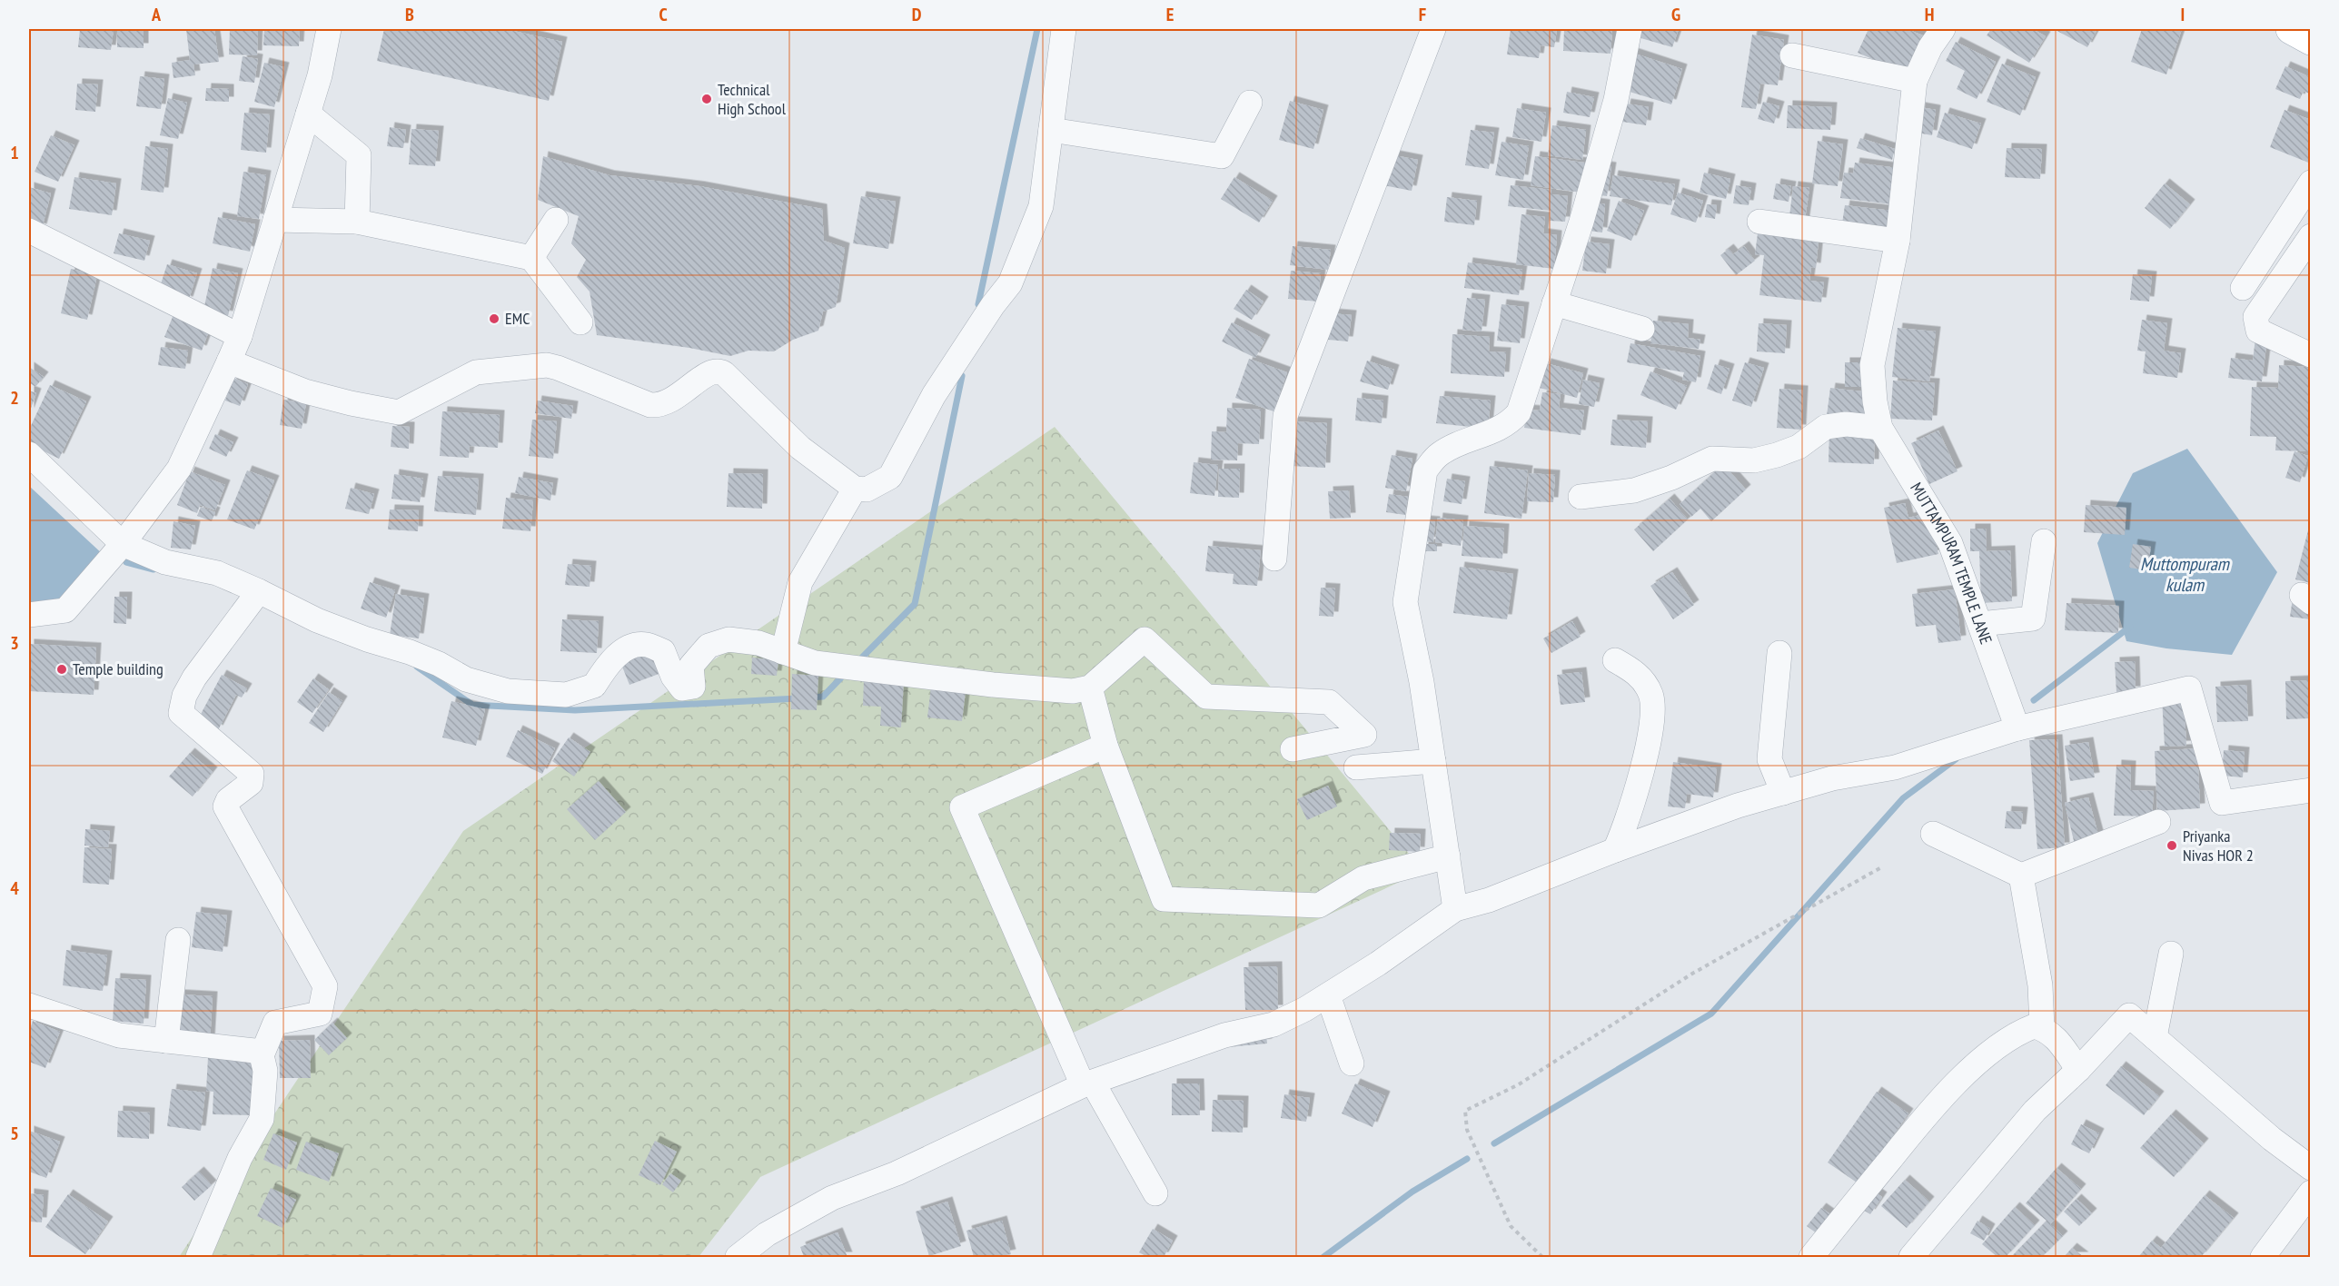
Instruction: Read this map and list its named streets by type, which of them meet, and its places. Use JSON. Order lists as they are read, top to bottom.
{
  "streets": {
    "street": ["MUTTAMPURAM TEMPLE LANE"]
  },
  "water": ["Muttompuram kulam"],
  "places": [
    "Technical High School",
    "EMC",
    "Temple building",
    "Priyanka Nivas HOR 2"
  ],
  "grid": {
    "columns": [
      "A",
      "B",
      "C",
      "D",
      "E",
      "F",
      "G",
      "H",
      "I"
    ],
    "rows": [
      "1",
      "2",
      "3",
      "4",
      "5"
    ]
  }
}
